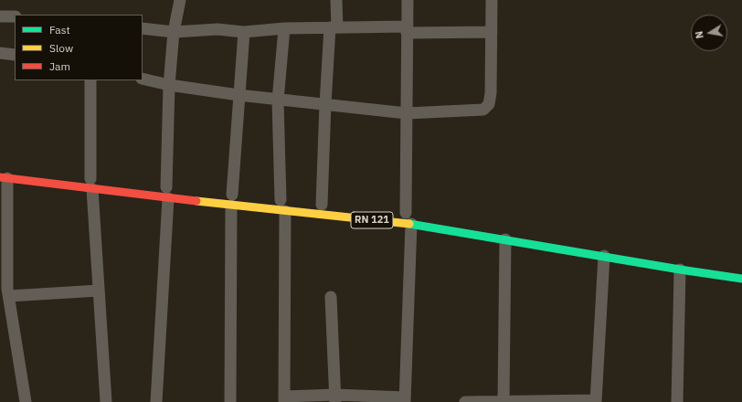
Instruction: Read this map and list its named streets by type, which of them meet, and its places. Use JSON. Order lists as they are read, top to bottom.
{
  "streets": {
    "main road": ["RN 121"]
  },
  "legend": ["Fast", "Slow", "Jam"],
  "north": "left"
}
